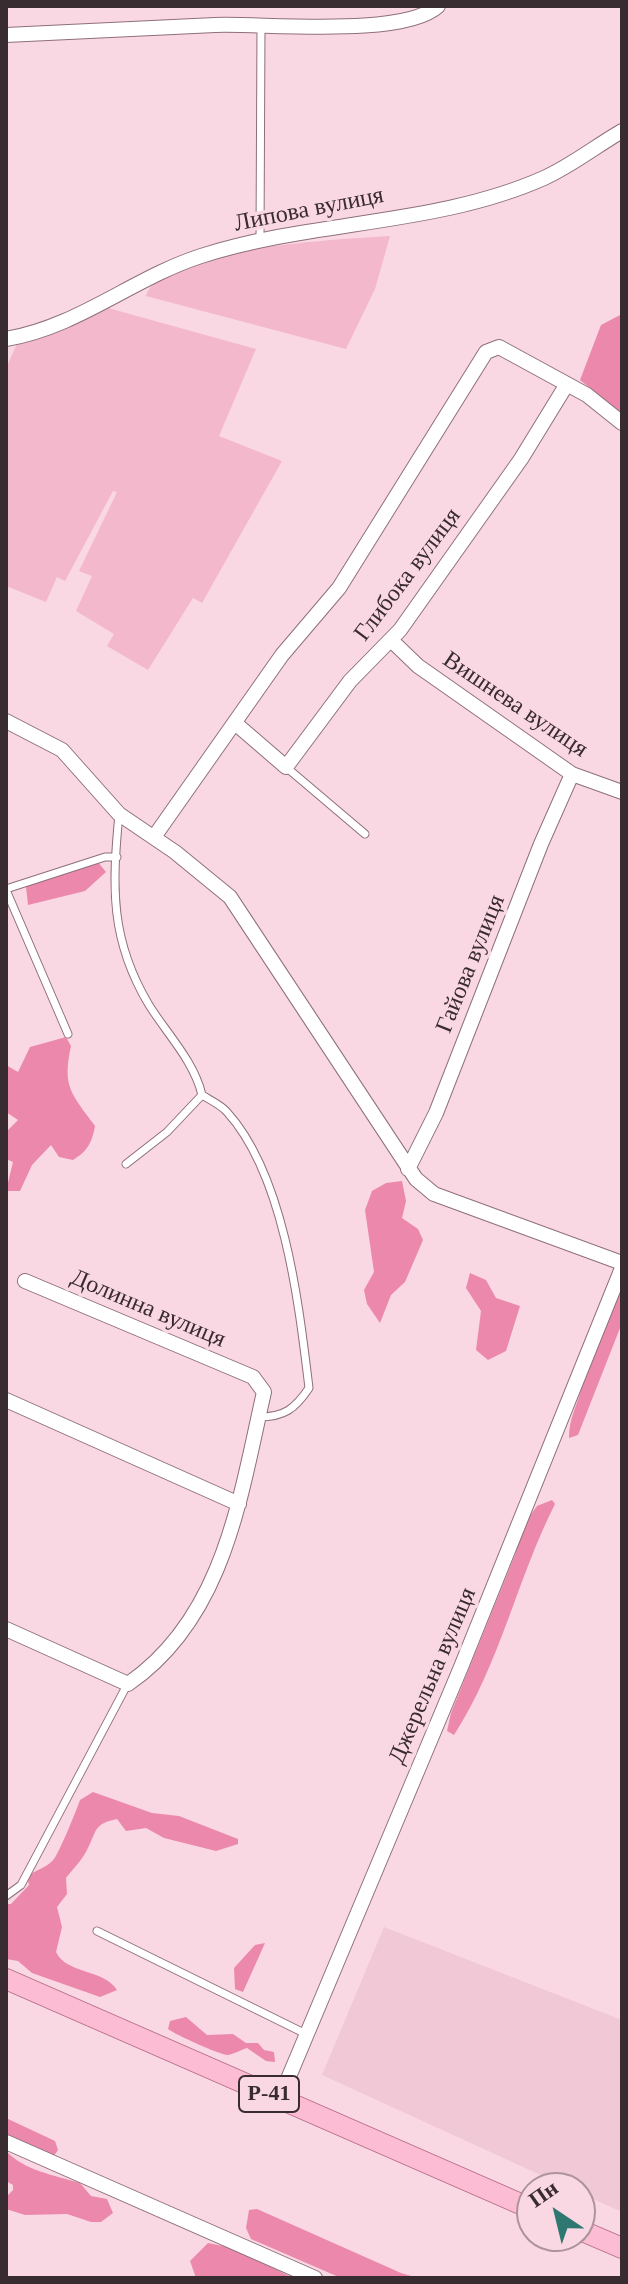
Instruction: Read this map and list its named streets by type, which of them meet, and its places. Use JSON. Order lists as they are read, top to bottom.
{
  "streets": {
    "main road": ["Р-41"],
    "street": [
      "Липова вулиця",
      "Глибока вулиця",
      "Вишнева вулиця",
      "Гайова вулиця",
      "Долинна вулиця",
      "Джерельна вулиця"
    ]
  },
  "crossings": [
    ["Глибока вулиця", "Вишнева вулиця"],
    ["Вишнева вулиця", "Гайова вулиця"],
    ["Джерельна вулиця", "Р-41"]
  ],
  "north": "top left"
}
